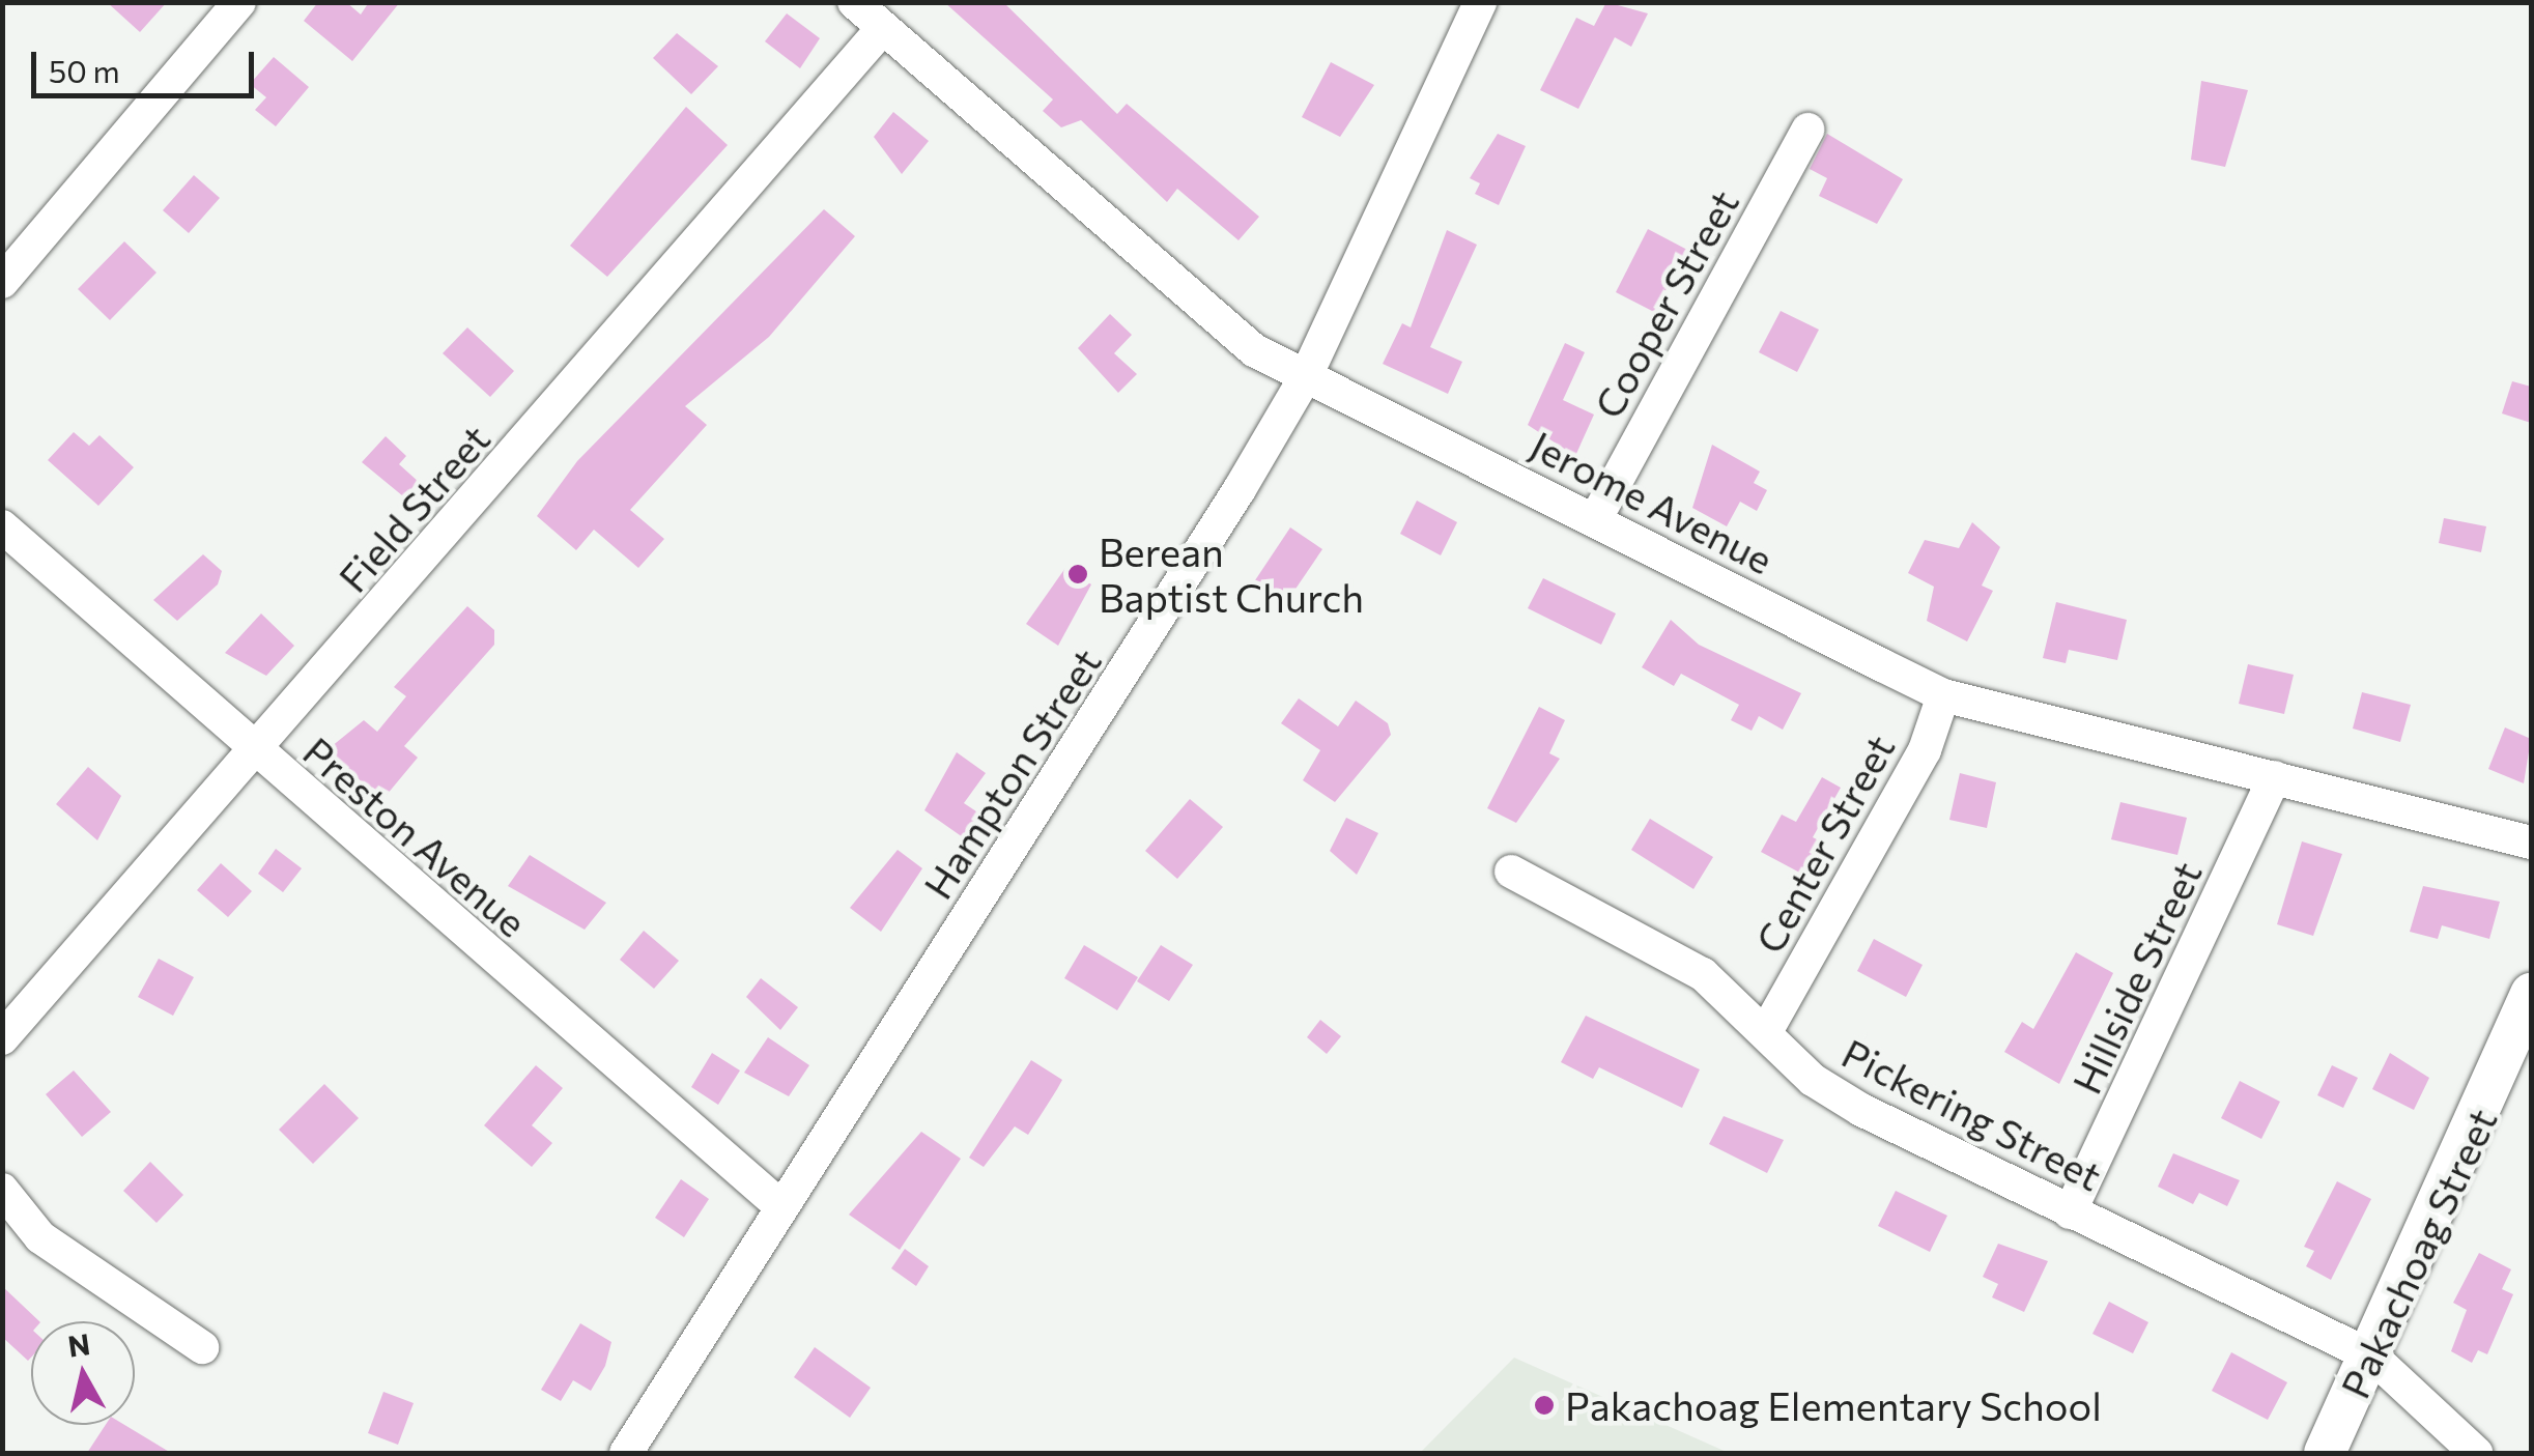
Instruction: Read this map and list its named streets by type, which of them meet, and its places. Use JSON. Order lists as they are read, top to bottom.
{
  "streets": {
    "street": [
      "Cooper Street",
      "Jerome Avenue",
      "Field Street",
      "Hampton Street",
      "Preston Avenue",
      "Center Street",
      "Hillside Street",
      "Pickering Street",
      "Pakachoag Street"
    ]
  },
  "crossings": [
    ["Cooper Street", "Jerome Avenue"],
    ["Jerome Avenue", "Field Street"],
    ["Jerome Avenue", "Hampton Street"],
    ["Jerome Avenue", "Center Street"],
    ["Jerome Avenue", "Hillside Street"],
    ["Field Street", "Preston Avenue"],
    ["Hampton Street", "Preston Avenue"],
    ["Center Street", "Pickering Street"],
    ["Hillside Street", "Pickering Street"],
    ["Pickering Street", "Pakachoag Street"]
  ],
  "places": ["Berean Baptist Church", "Pakachoag Elementary School"],
  "scale_bar": "50 m",
  "north": "top"
}
